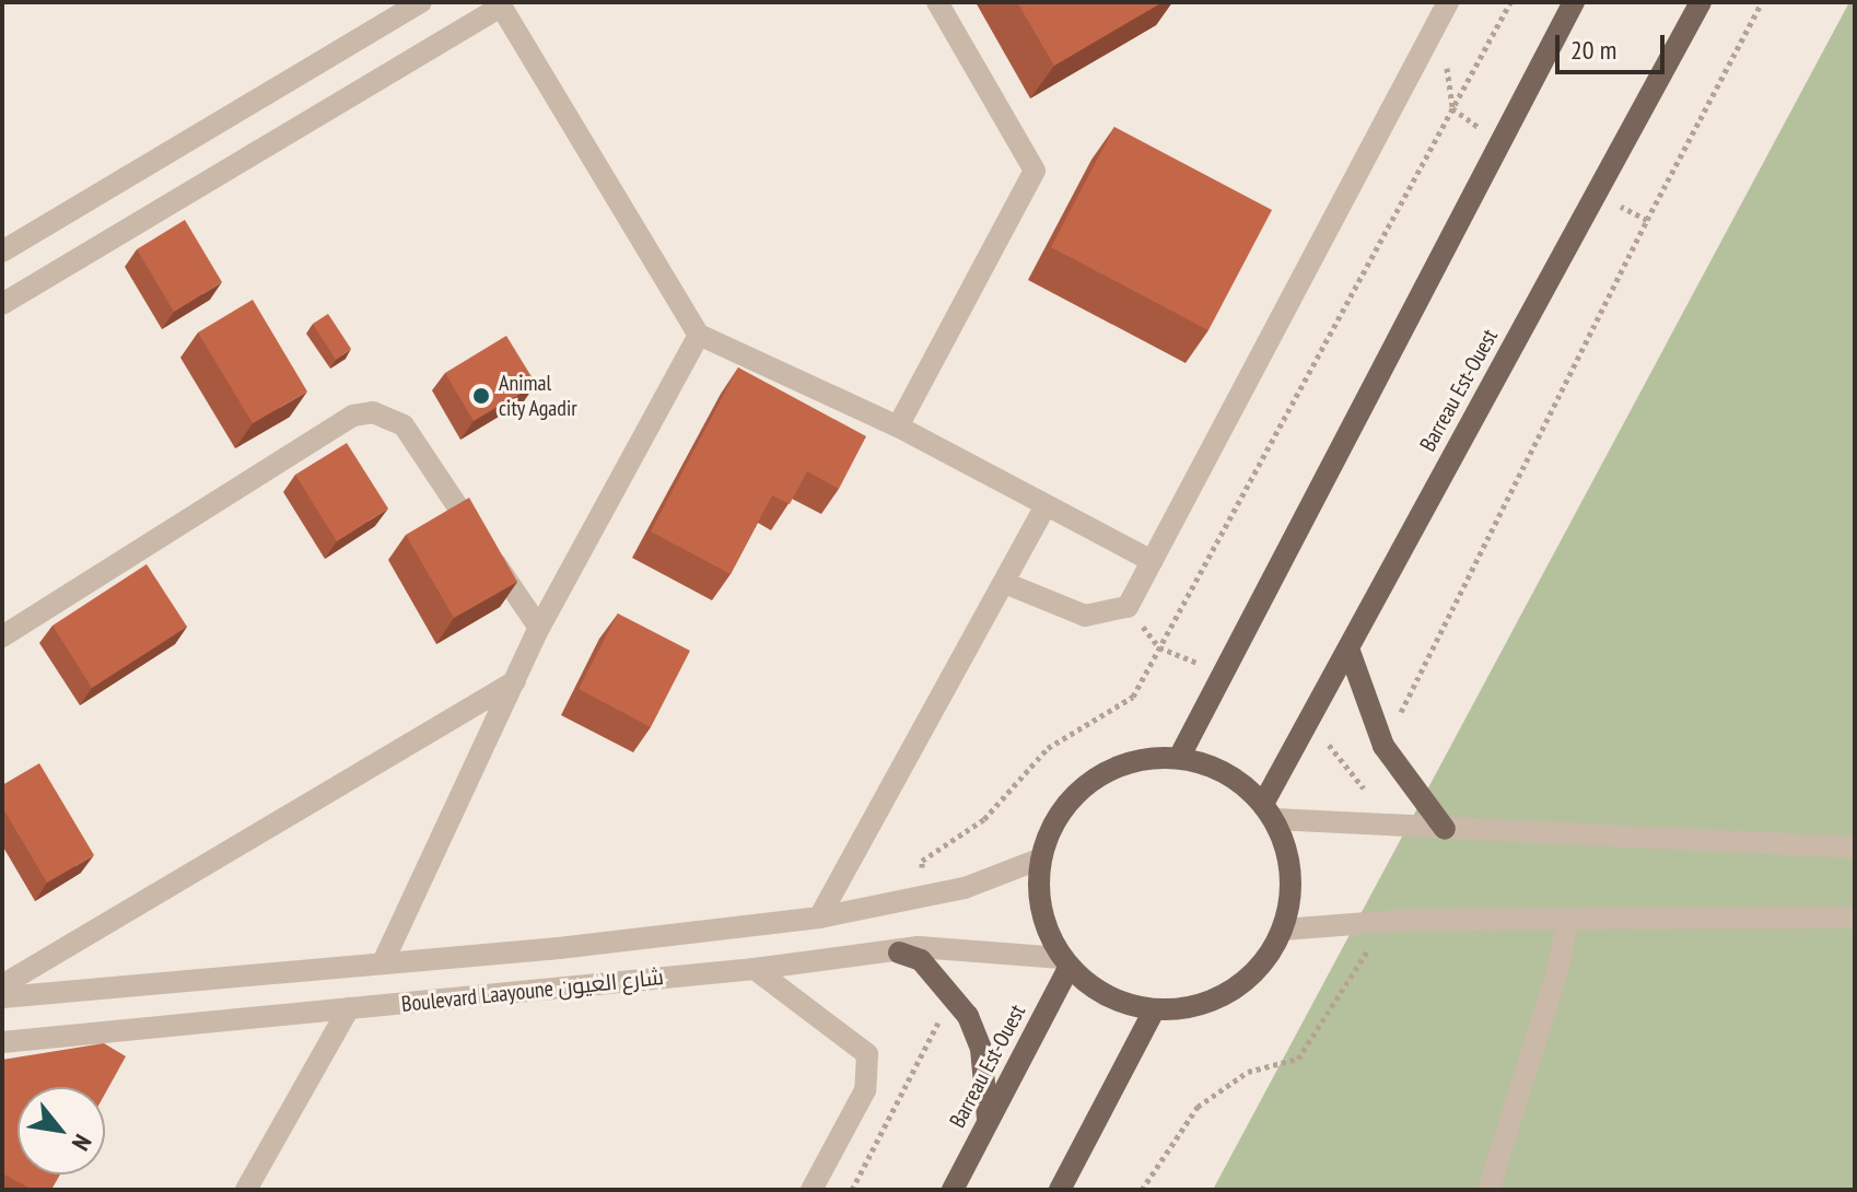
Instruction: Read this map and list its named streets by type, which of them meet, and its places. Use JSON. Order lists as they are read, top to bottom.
{
  "streets": {
    "main road": ["Barreau Est-Ouest"],
    "street": ["Boulevard Laayoune شارع العيون"]
  },
  "crossings": [
    ["Barreau Est-Ouest", "Boulevard Laayoune شارع العيون"]
  ],
  "places": ["Animal city Agadir"],
  "scale_bar": "20 m",
  "north": "bottom right"
}
